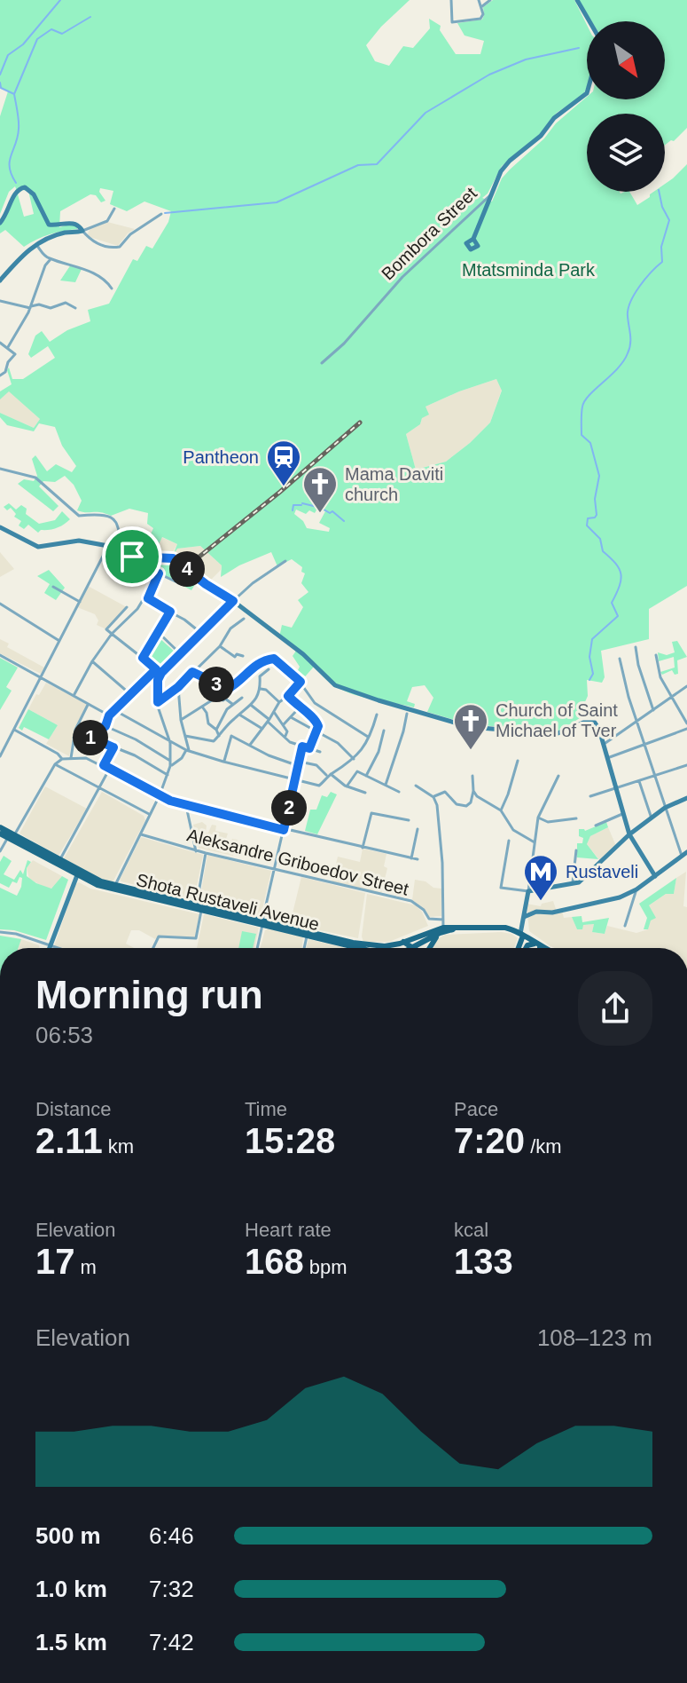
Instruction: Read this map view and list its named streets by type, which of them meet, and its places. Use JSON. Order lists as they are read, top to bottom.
{
  "streets": {
    "main road": ["Shota Rustaveli Avenue"],
    "street": ["Bombora Street", "Aleksandre Griboedov Street"]
  },
  "parks": ["Mtatsminda Park"],
  "places": {
    "station": ["Pantheon"],
    "church": ["Mama Daviti church", "Church of Saint Michael of Tver"],
    "metro station": ["Rustaveli"]
  },
  "north": "bottom right",
  "page": {
    "pins": [
      "4",
      "3",
      "1",
      "2"
    ],
    "heading": ["Morning run", "06:53"],
    "stats": [
      ["Distance", "2.11 km"],
      ["Time", "15:28"],
      ["Pace", "7:20 /km"],
      ["Elevation", "17 m"],
      ["Heart rate", "168 bpm"],
      ["kcal", "133"]
    ],
    "chart": ["Elevation", "108–123 m"],
    "list": [
      {
        "name": "500 m",
        "note": "6:46"
      },
      {
        "name": "1.0 km",
        "note": "7:32"
      },
      {
        "name": "1.5 km",
        "note": "7:42"
      }
    ]
  }
}
